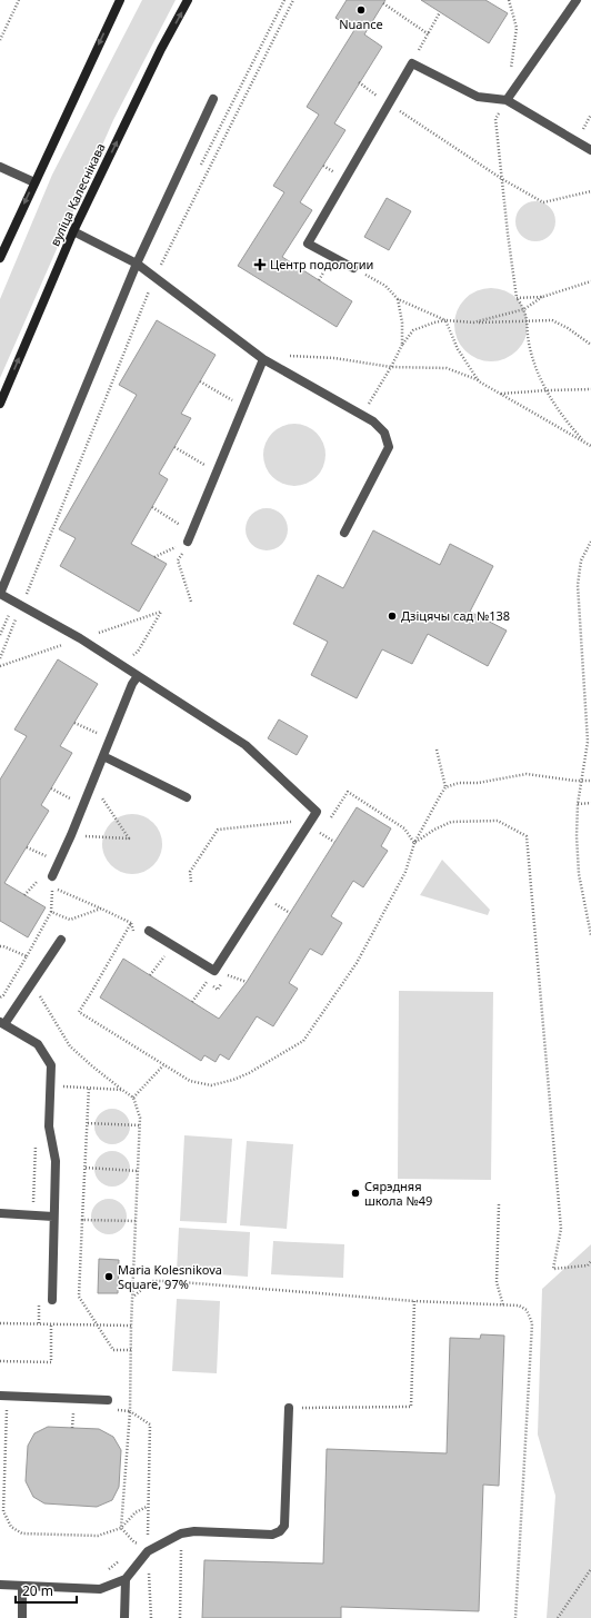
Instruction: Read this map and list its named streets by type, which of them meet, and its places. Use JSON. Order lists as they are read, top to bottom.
{
  "streets": {
    "main road": ["вуліца Калеснікава"]
  },
  "places": {
    "other": [
      "Nuance",
      "Дзіцячы сад №138",
      "Сярэдняя школа №49",
      "Maria Kolesnikova Square, 97%"
    ],
    "health": ["Центр подологии"]
  },
  "scale_bar": "20 m"
}
